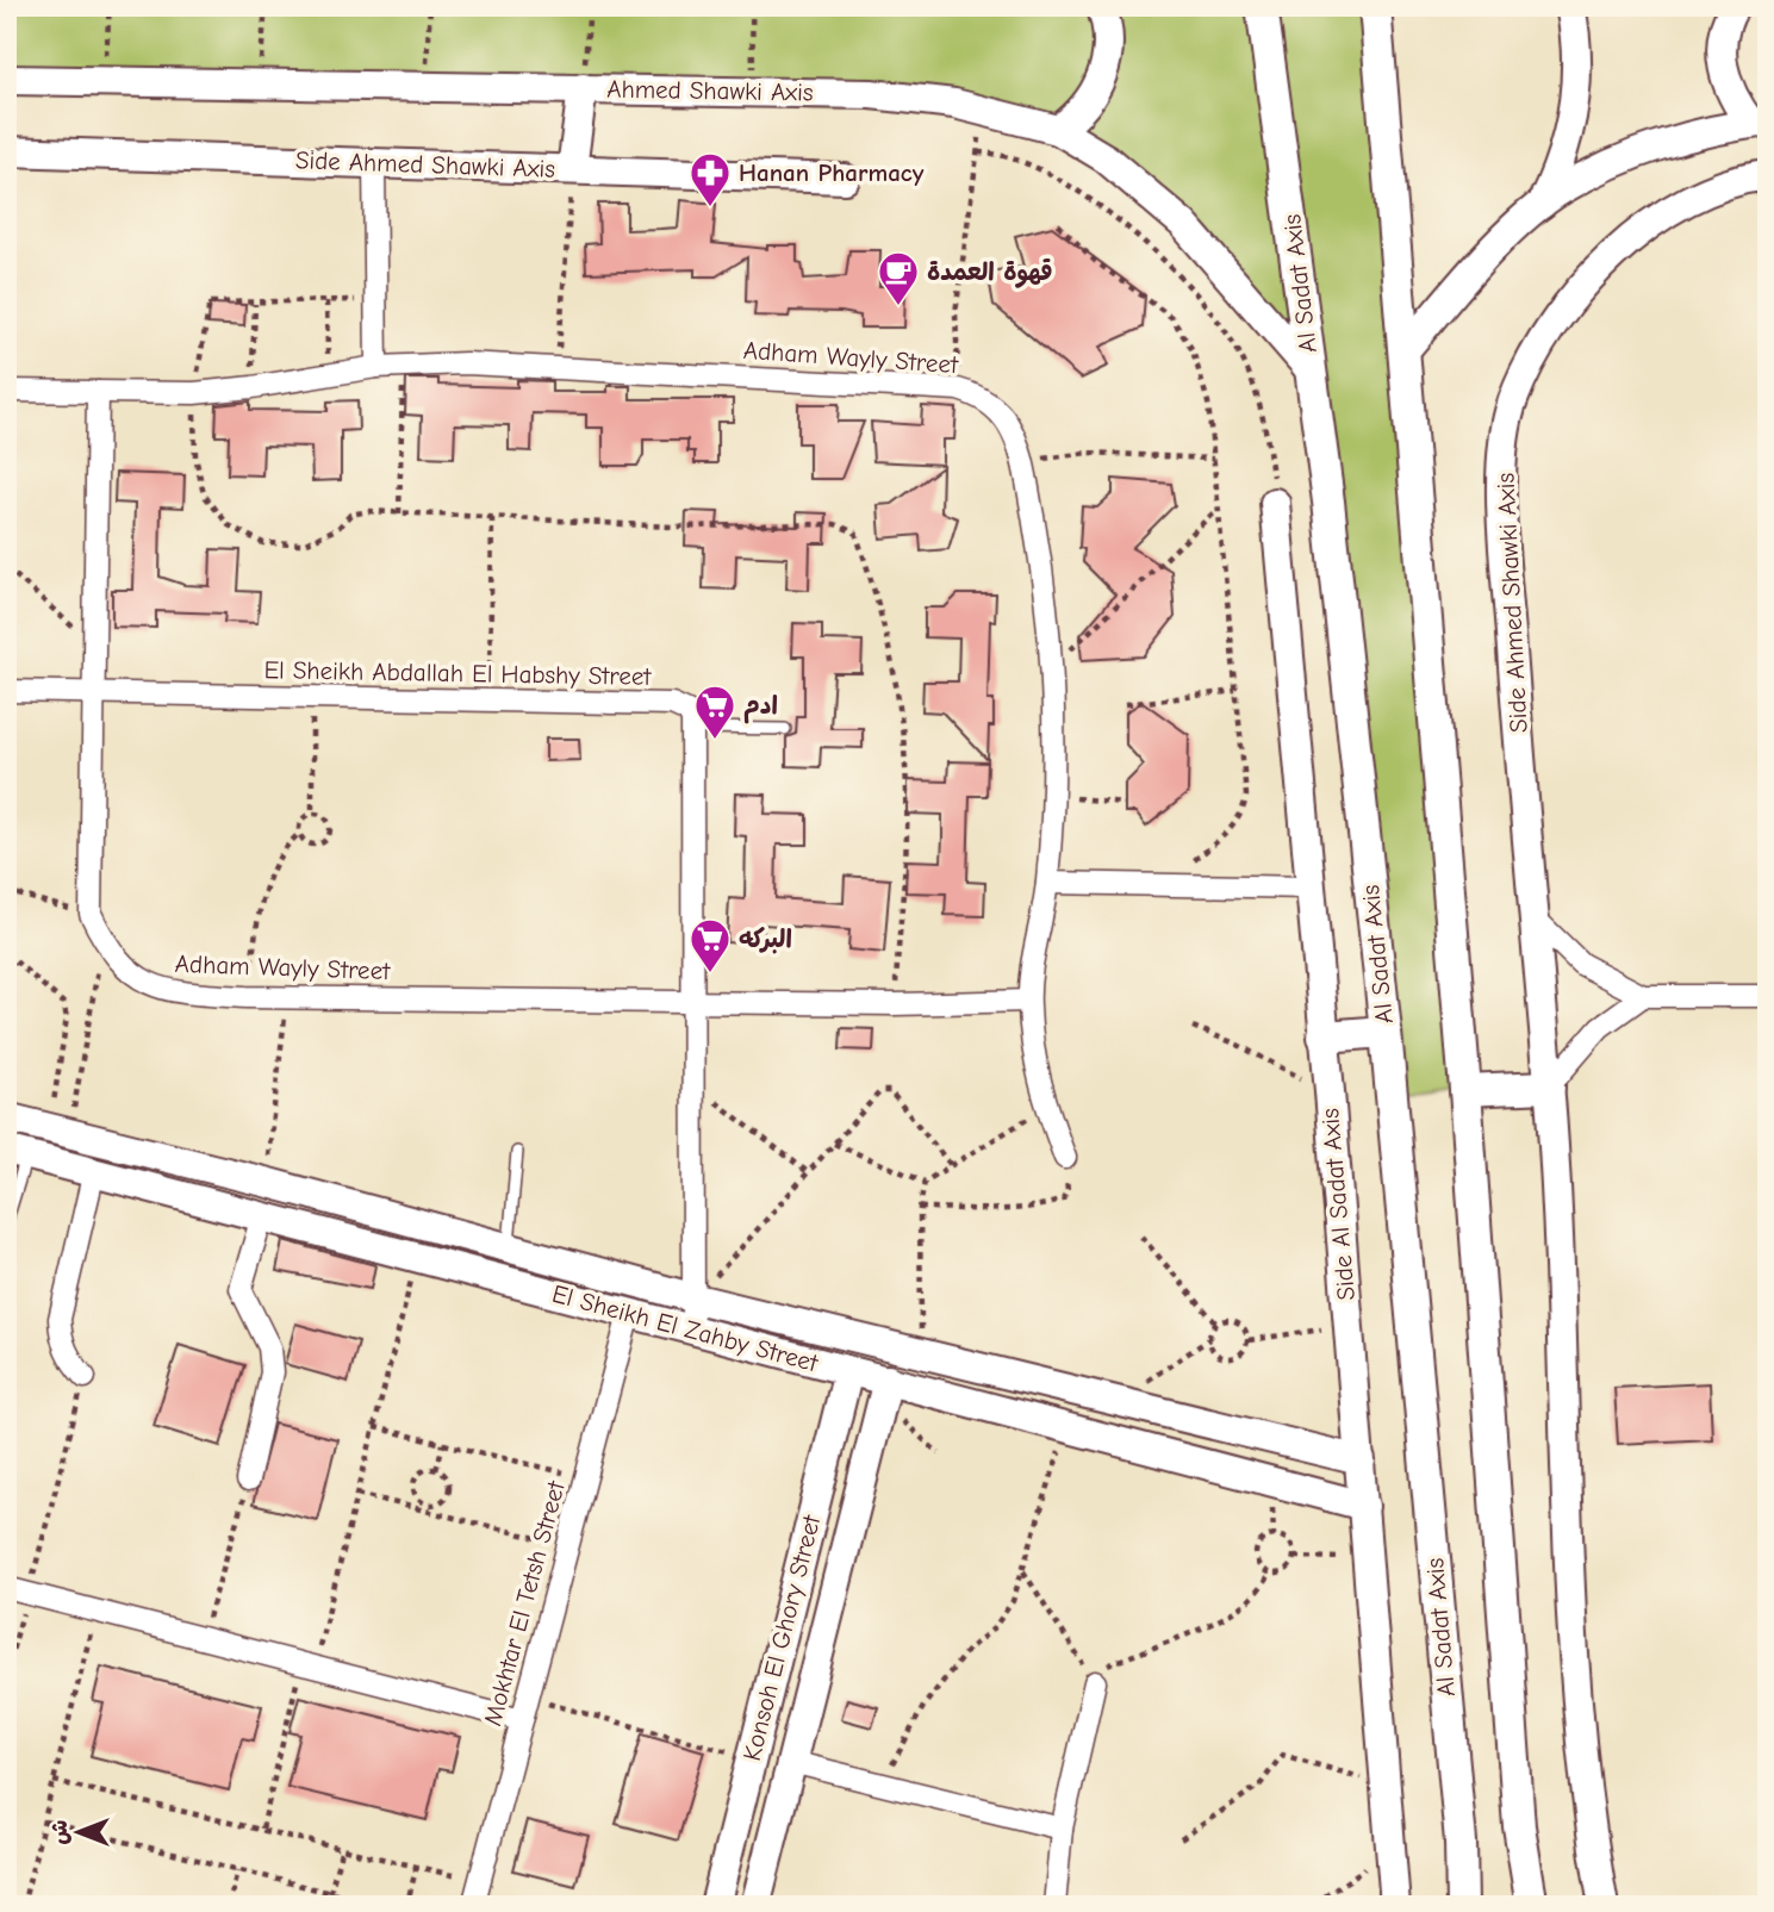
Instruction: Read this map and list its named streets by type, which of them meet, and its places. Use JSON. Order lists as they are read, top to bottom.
{
  "streets": {
    "main road": ["Al Sadat Axis"],
    "street": [
      "Ahmed Shawki Axis",
      "Side Ahmed Shawki Axis",
      "Adham Wayly Street",
      "El Sheikh Abdallah El Habshy Street",
      "Side Al Sadat Axis",
      "El Sheikh El Zahby Street",
      "Mokhtar El Tetsh Street",
      "Konsoh El Ghory Street"
    ]
  },
  "crossings": [
    ["Ahmed Shawki Axis", "Al Sadat Axis"],
    ["Adham Wayly Street", "El Sheikh Abdallah El Habshy Street"],
    ["Side Al Sadat Axis", "El Sheikh El Zahby Street"],
    ["El Sheikh El Zahby Street", "Mokhtar El Tetsh Street"],
    ["El Sheikh El Zahby Street", "Konsoh El Ghory Street"]
  ],
  "places": {
    "pharmacy": ["Hanan Pharmacy"],
    "cafe": ["قهوة العمدة"],
    "supermarket": ["ادم", "البركه"]
  },
  "north": "left"
}
